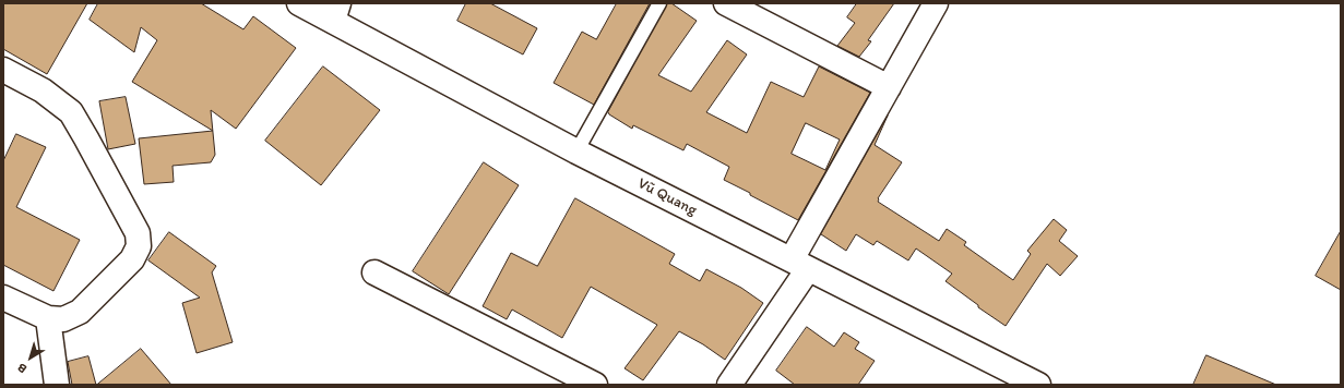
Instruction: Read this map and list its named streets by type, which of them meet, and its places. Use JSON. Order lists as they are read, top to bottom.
{
  "streets": {
    "street": ["Vũ Quang"]
  },
  "north": "bottom left"
}
